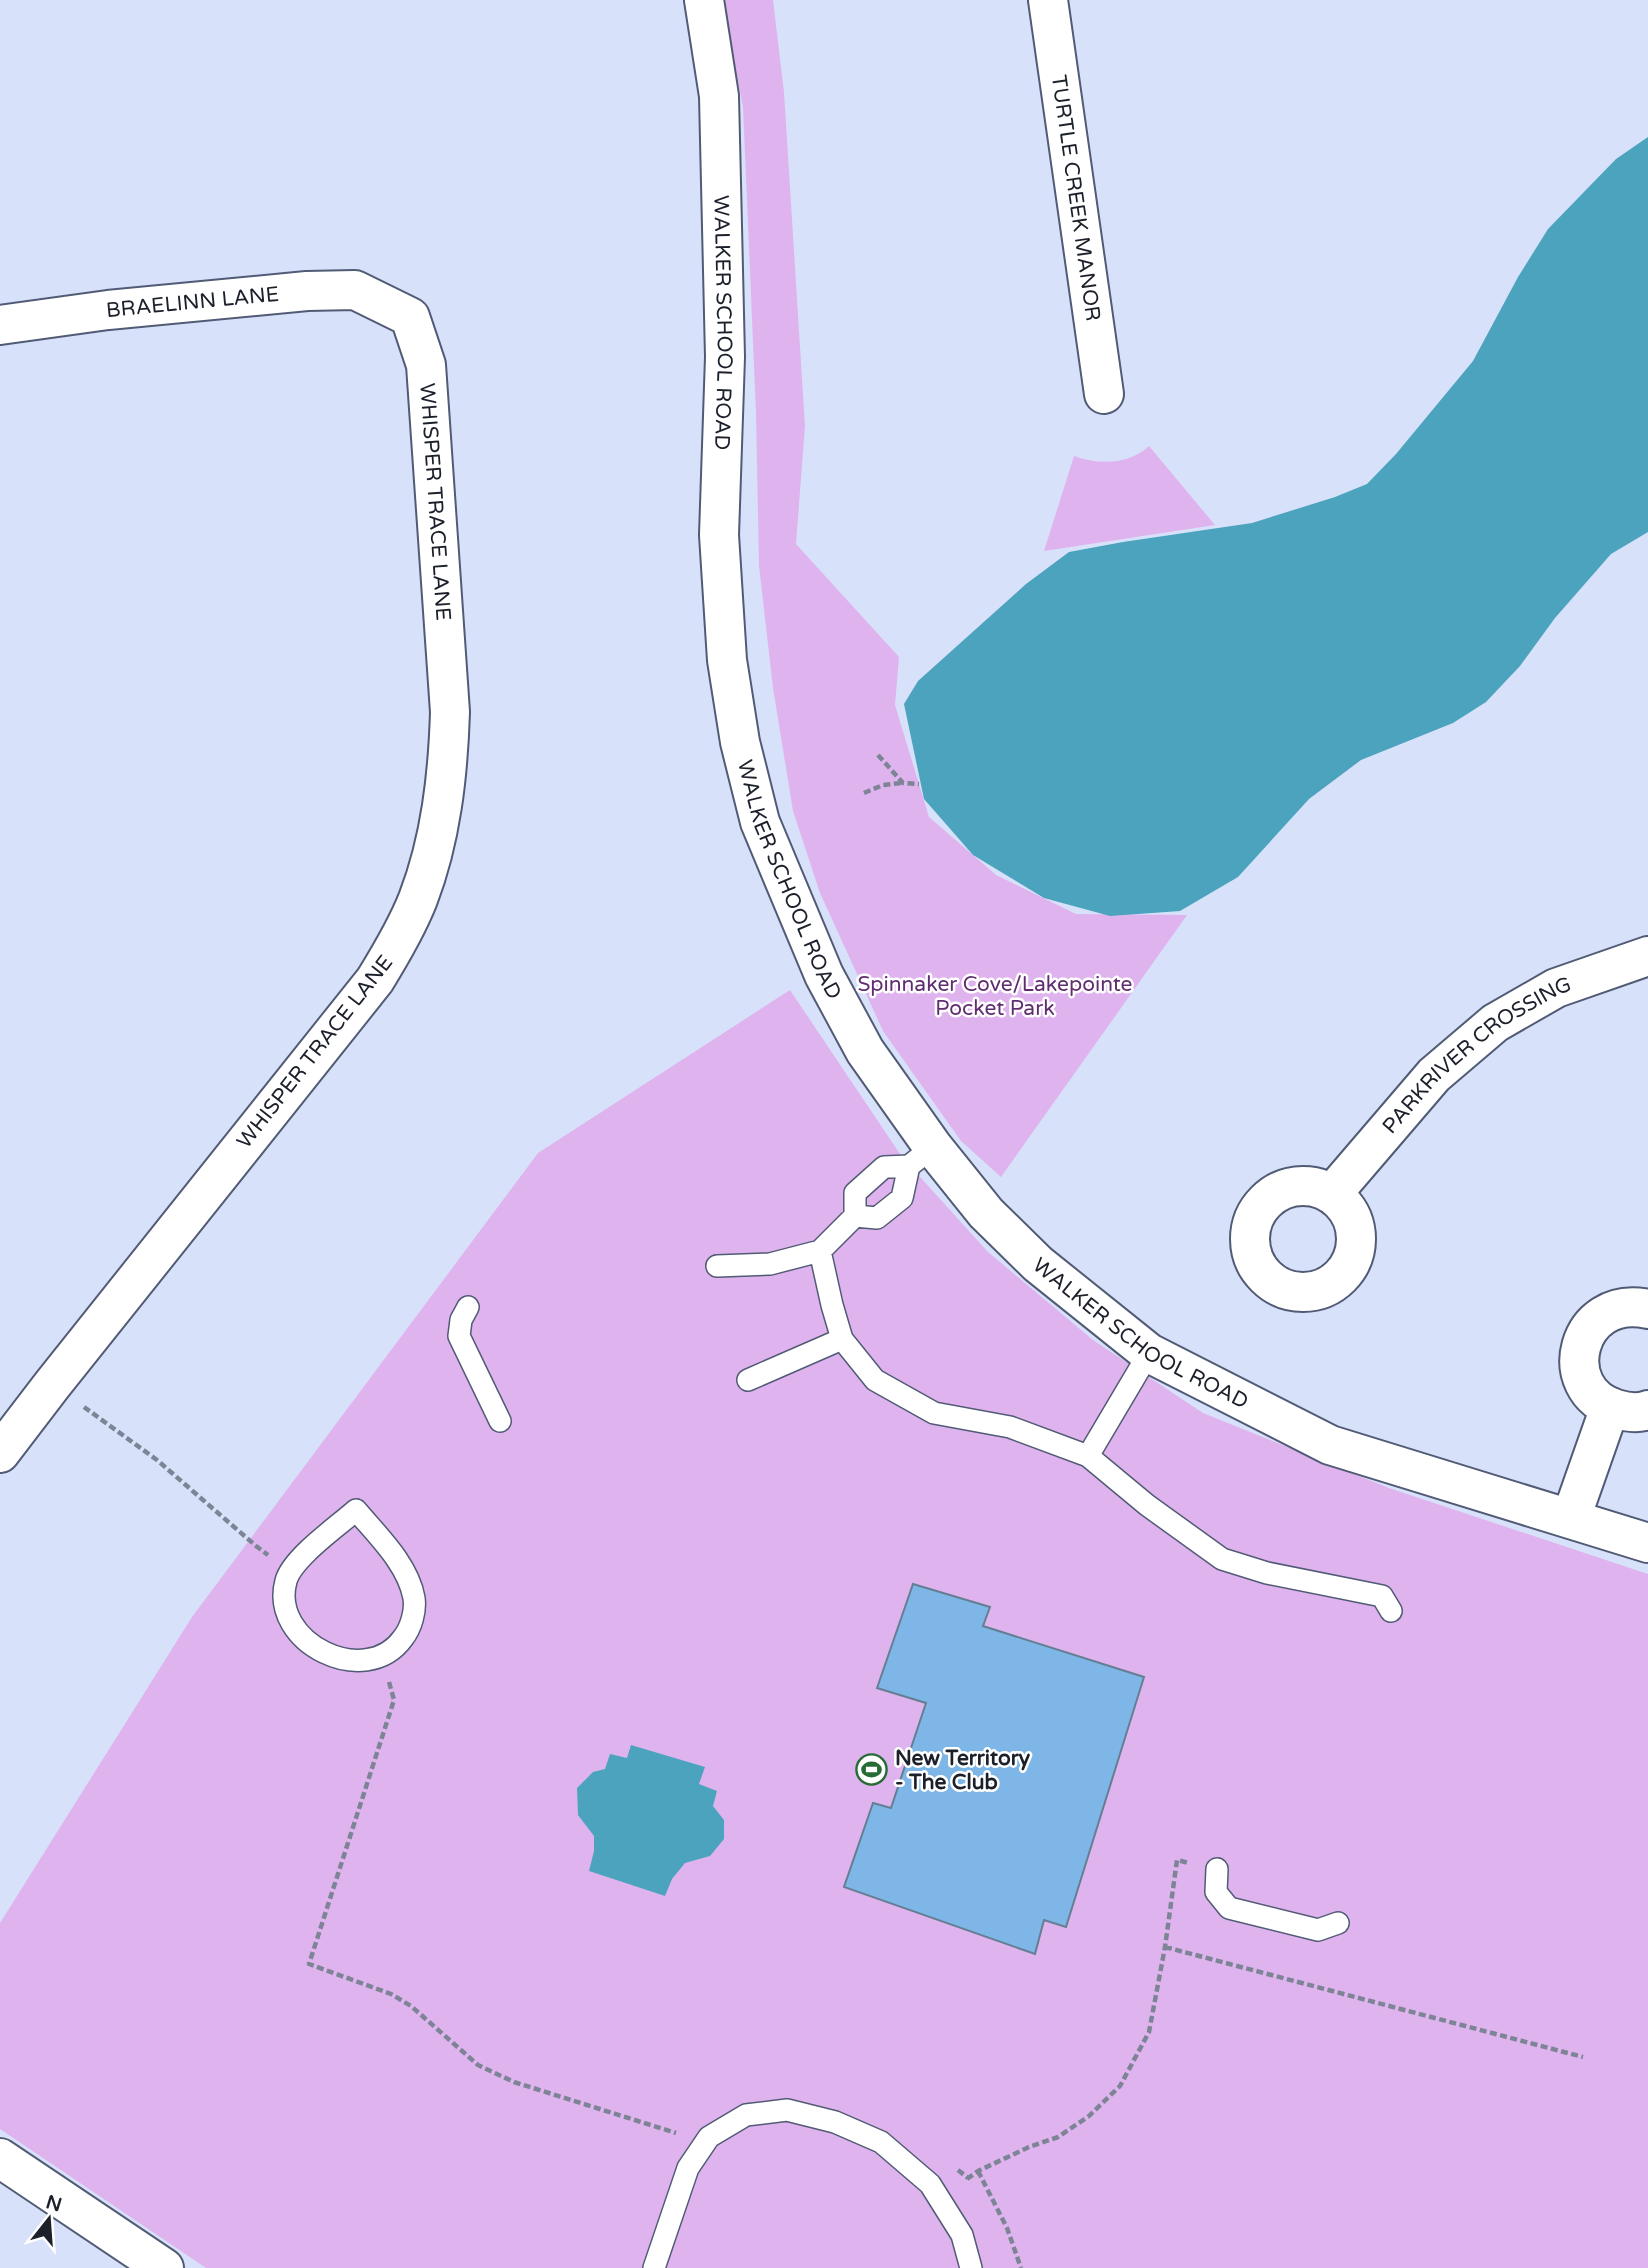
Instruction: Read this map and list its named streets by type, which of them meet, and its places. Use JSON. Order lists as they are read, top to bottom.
{
  "streets": {
    "street": [
      "TURTLE CREEK MANOR",
      "BRAELINN LANE",
      "WALKER SCHOOL ROAD",
      "WHISPER TRACE LANE",
      "PARKRIVER CROSSING"
    ]
  },
  "crossings": [
    ["BRAELINN LANE", "WHISPER TRACE LANE"]
  ],
  "parks": ["Spinnaker Cove/Lakepointe Pocket Park"],
  "places": {
    "sports": ["New Territory - The Club"]
  },
  "north": "top"
}
